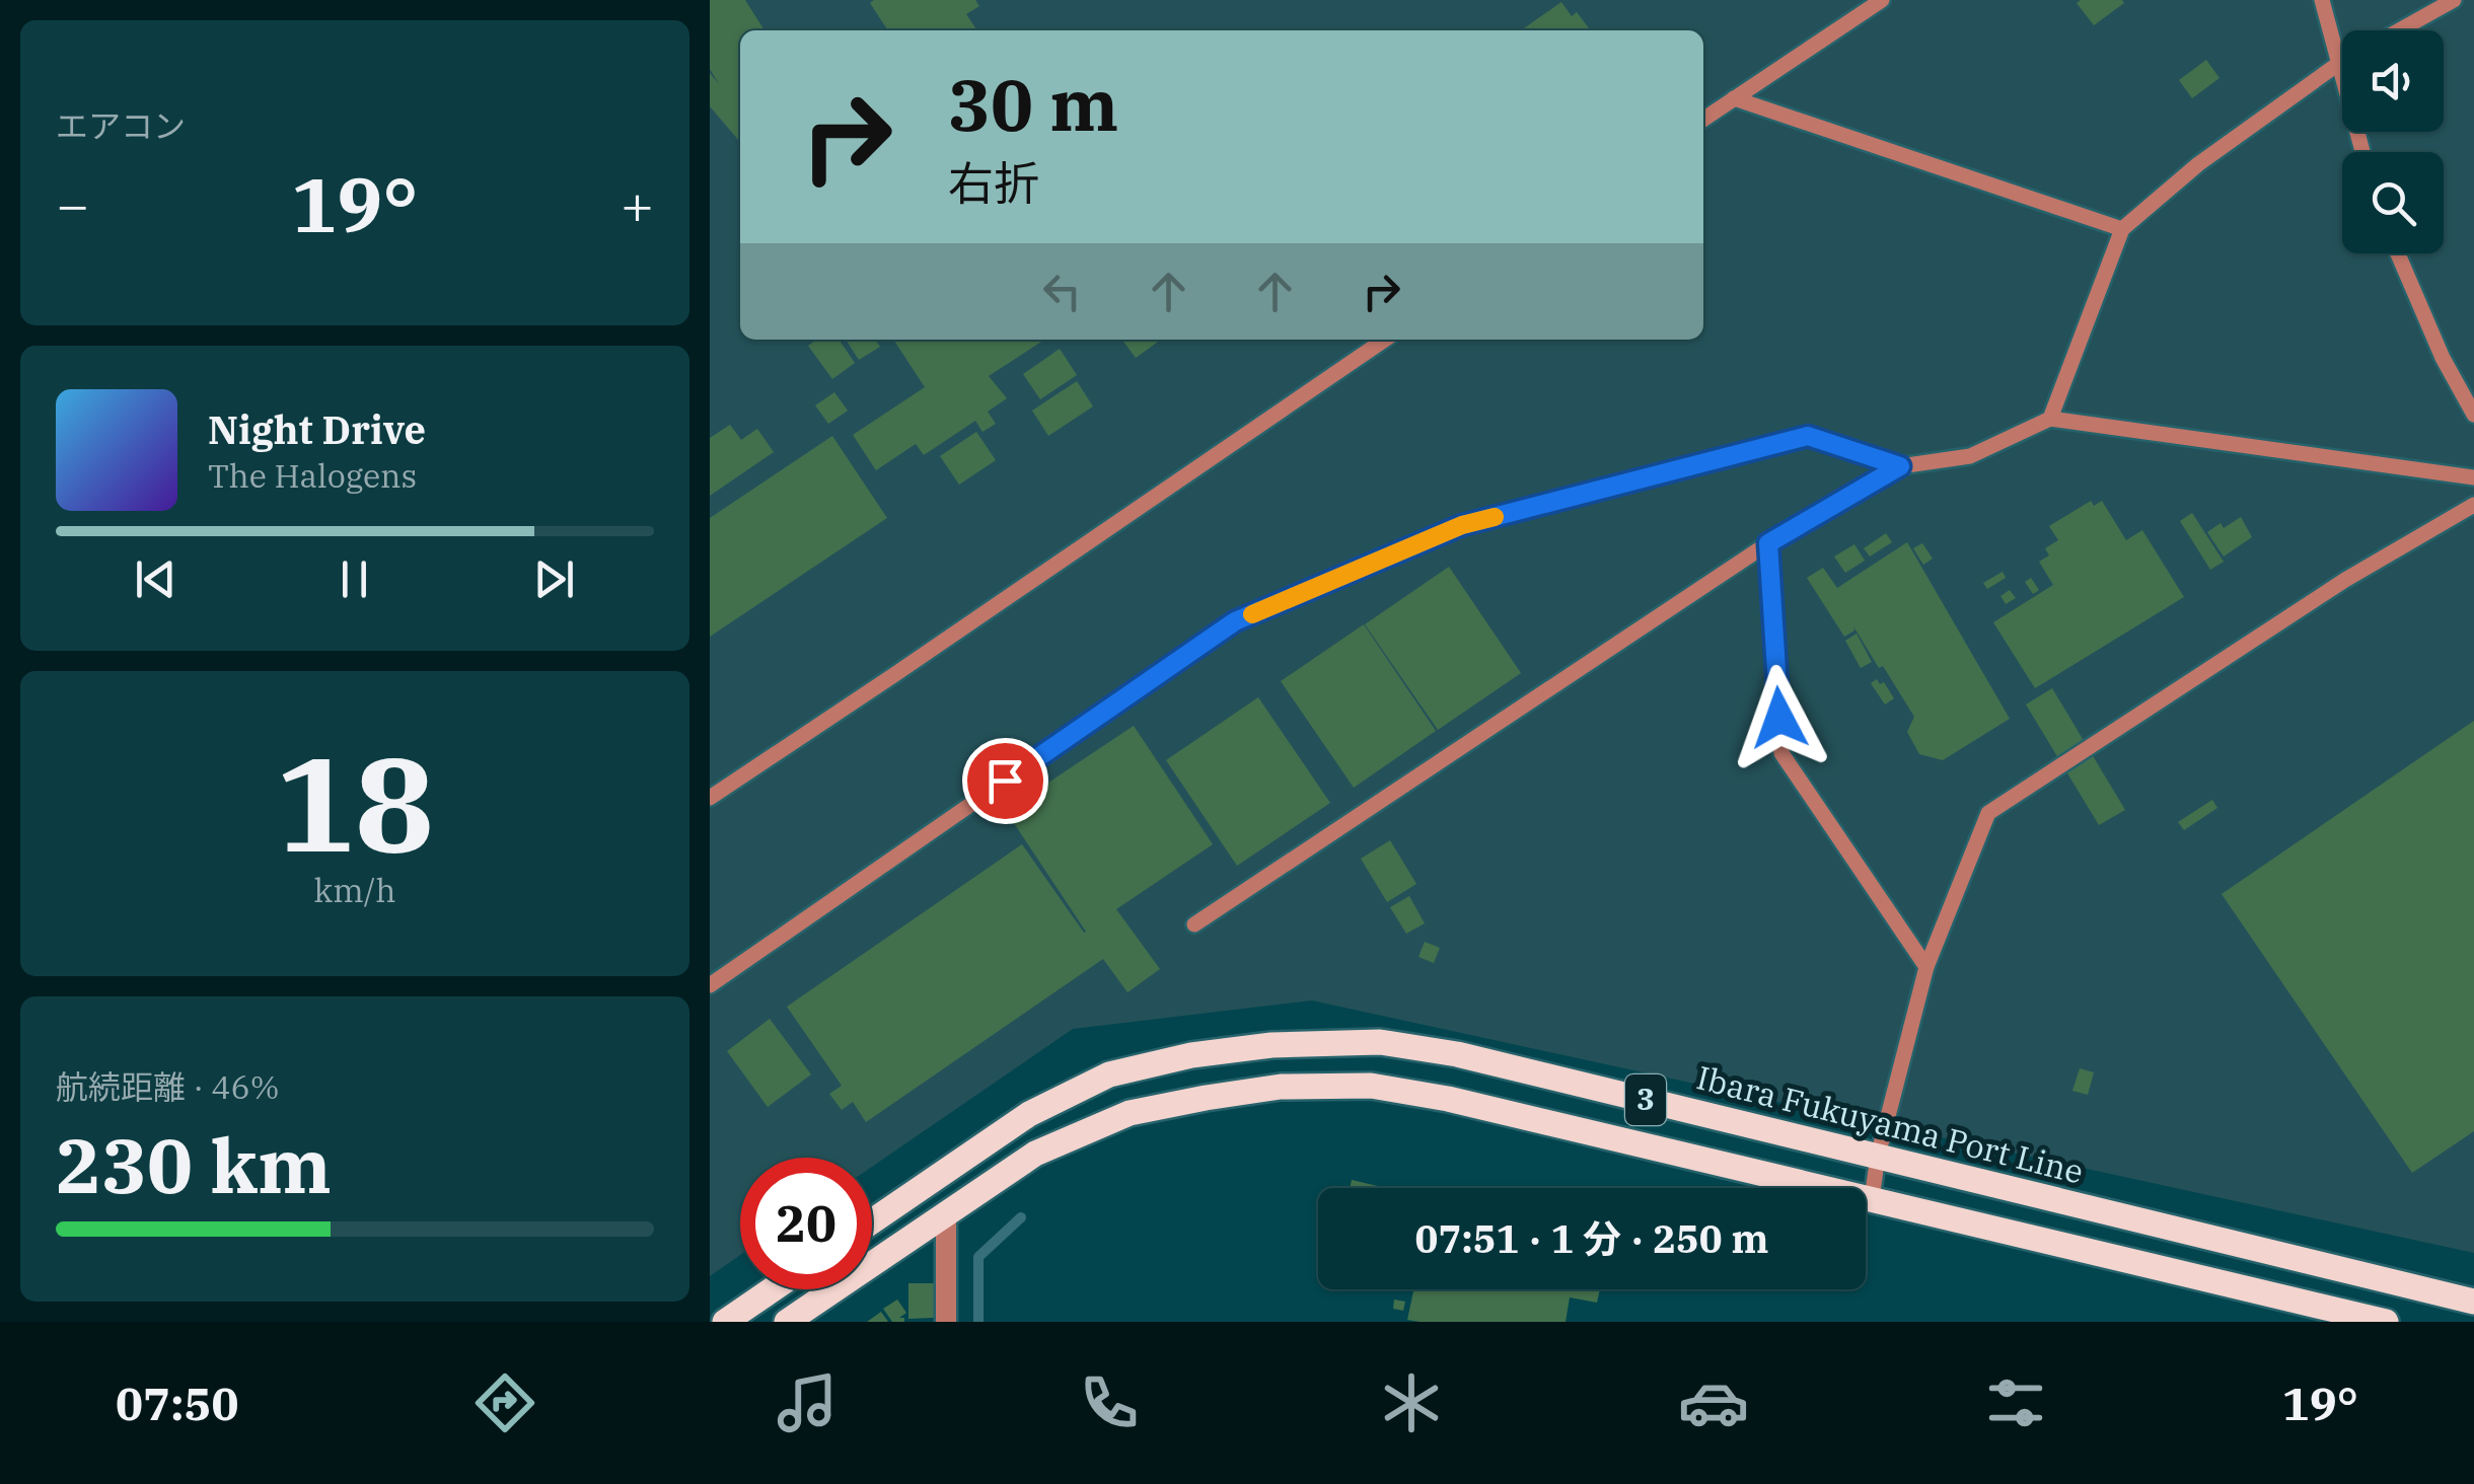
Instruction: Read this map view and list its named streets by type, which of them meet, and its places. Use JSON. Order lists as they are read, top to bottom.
{
  "streets": {
    "main road": ["3", "Ibara Fukuyama Port Line"]
  },
  "page": {
    "tile": [
      "エアコン",
      ["18", "km/h"],
      ["航続距離 · 46%", "230 km"]
    ],
    "turn": ["30 m", "右折"],
    "heat": ["−", "19°", "+"],
    "song": ["Night Drive", "The Halogens"],
    "limit": "20",
    "trip": "07:51 · 1 分 · 250 m",
    "tabs": ["07:50", "19°"]
  }
}
